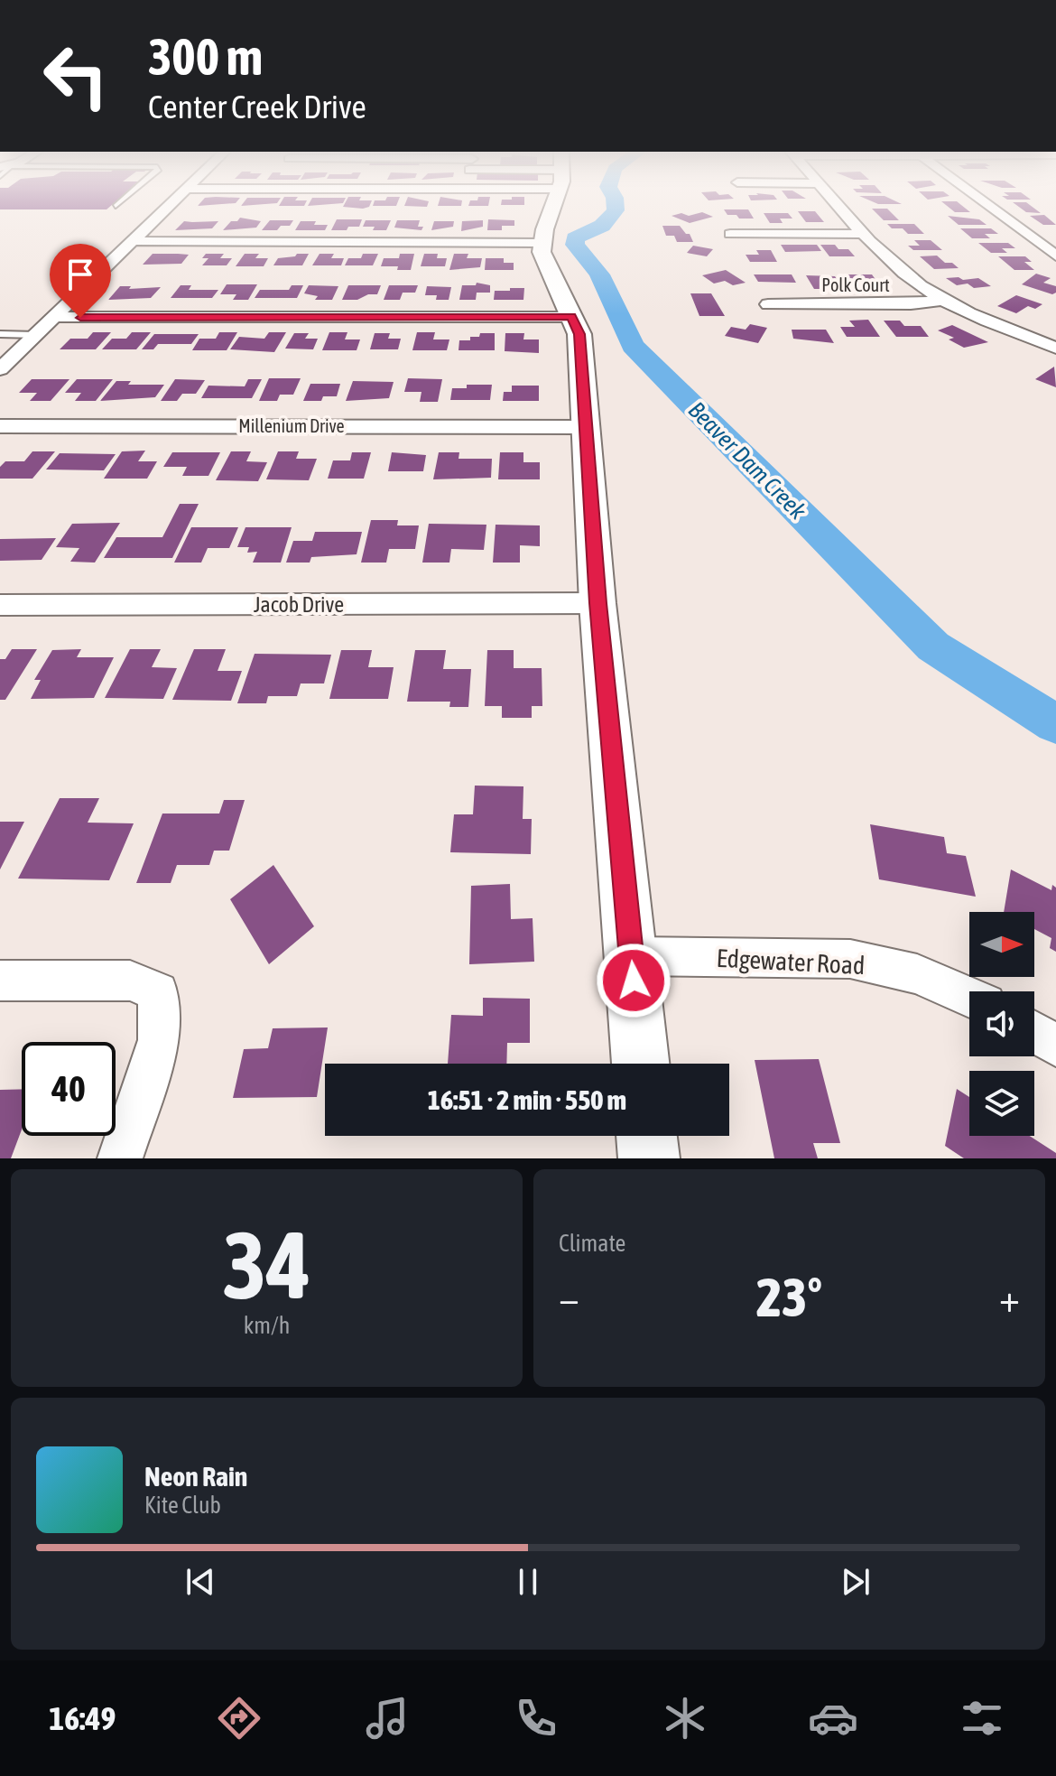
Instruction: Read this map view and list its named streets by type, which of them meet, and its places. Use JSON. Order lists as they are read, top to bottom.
{
  "streets": {
    "street": [
      "Polk Court",
      "Millenium Drive",
      "Jacob Drive",
      "Edgewater Road"
    ]
  },
  "water": ["Beaver Dam Creek"],
  "north": "right",
  "page": {
    "turn": ["300 m", "Center Creek Drive"],
    "limit": "40",
    "trip": "16:51 · 2 min · 550 m",
    "tile": [
      ["34", "km/h"],
      "Climate"
    ],
    "heat": ["−", "23°", "+"],
    "song": ["Neon Rain", "Kite Club"],
    "tabs": "16:49"
  }
}
